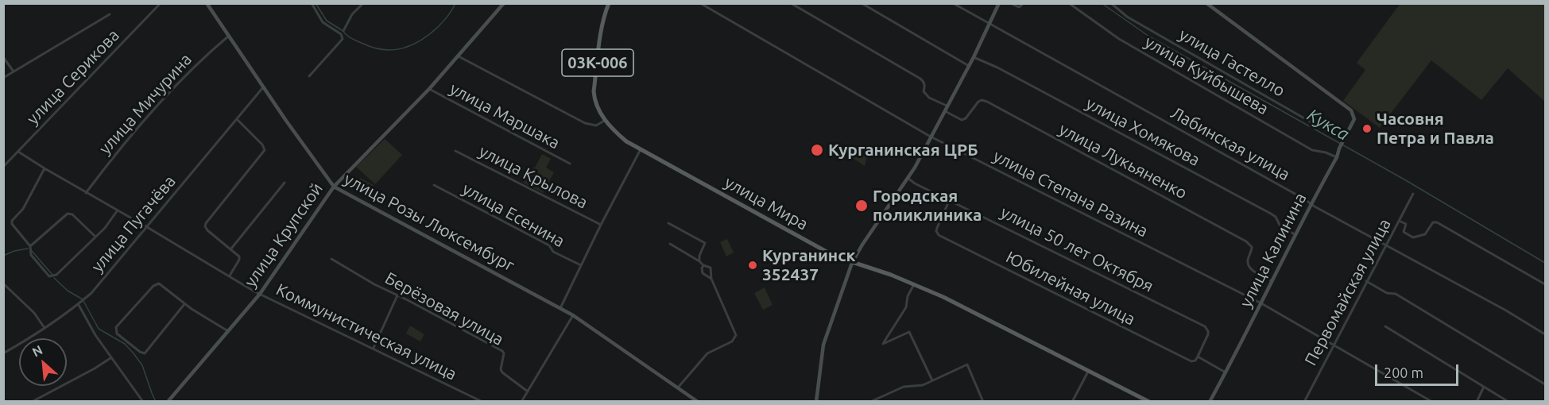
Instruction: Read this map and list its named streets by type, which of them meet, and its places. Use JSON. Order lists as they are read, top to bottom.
{
  "streets": {
    "main road": ["03К-006", "улица Мира"],
    "street": [
      "улица Гастелло",
      "улица Куйбышева",
      "улица Серикова",
      "улица Мичурина",
      "улица Маршака",
      "улица Хомякова",
      "Лабинская улица",
      "улица Лукьяненко",
      "улица Крылова",
      "улица Степана Разина",
      "улица Есенина",
      "улица Розы Люксембург",
      "улица Пугачёва",
      "улица Крупской",
      "улица 50 лет Октября",
      "улица Калинина",
      "Юбилейная улица",
      "Первомайская улица",
      "Берёзовая улица",
      "Коммунистическая улица"
    ]
  },
  "crossings": [
    ["03К-006", "улица Мира"],
    ["улица Гастелло", "улица Калинина"],
    ["улица Куйбышева", "улица Калинина"],
    ["улица Серикова", "Коммунистическая улица"],
    ["улица Мичурина", "улица Розы Люксембург"],
    ["улица Мичурина", "Коммунистическая улица"],
    ["улица Маршака", "улица Крупской"],
    ["улица Хомякова", "улица Калинина"],
    ["Лабинская улица", "улица Калинина"],
    ["Лабинская улица", "Первомайская улица"],
    ["улица Лукьяненко", "улица Калинина"],
    ["улица Степана Разина", "улица Калинина"],
    ["улица Степана Разина", "Первомайская улица"],
    ["улица Розы Люксембург", "улица Пугачёва"],
    ["улица Розы Люксембург", "улица Крупской"],
    ["улица Пугачёва", "Коммунистическая улица"],
    ["улица Крупской", "Коммунистическая улица"],
    ["улица 50 лет Октября", "Юбилейная улица"],
    ["улица Калинина", "Юбилейная улица"]
  ],
  "water": ["Кукса"],
  "places": [
    "Часовня Петра и Павла",
    "Курганинская ЦРБ",
    "Городская поликлиника",
    "Курганинск 352437"
  ],
  "scale_bar": "200 m",
  "north": "top left"
}
